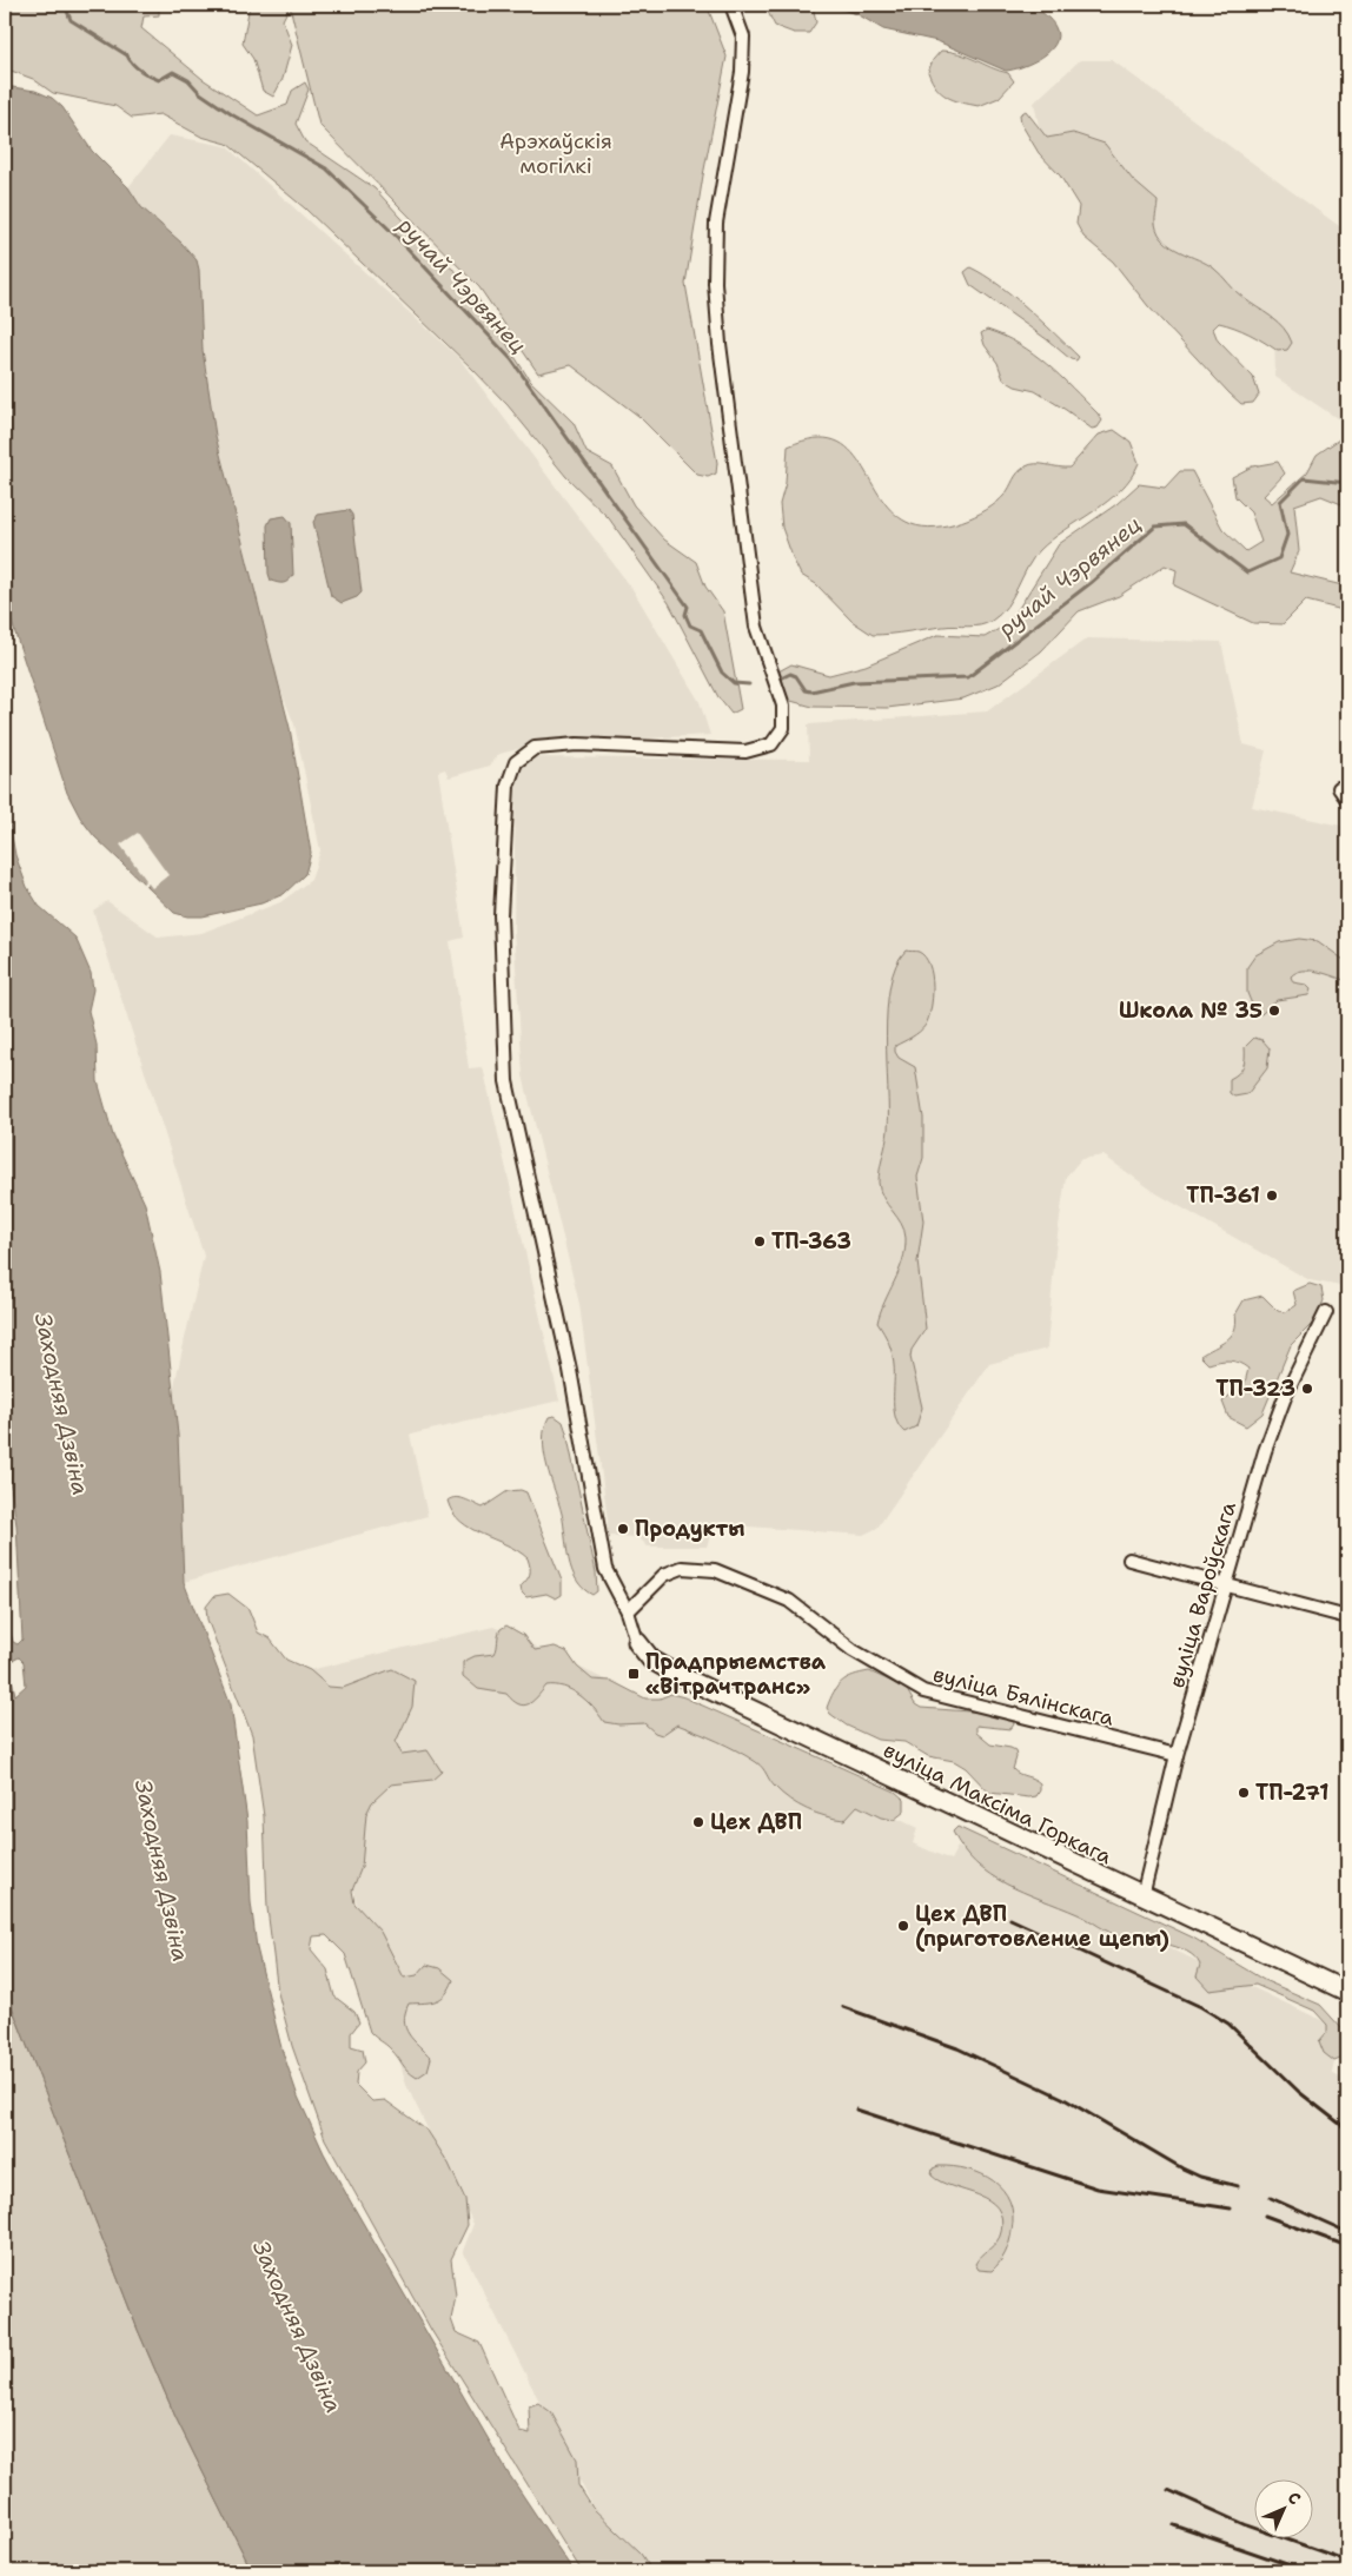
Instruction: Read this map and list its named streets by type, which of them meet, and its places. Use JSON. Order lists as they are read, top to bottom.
{
  "streets": {
    "main road": ["вуліца Максіма Горкага"],
    "street": ["вуліца Вароўскага", "вуліца Бялінскага"]
  },
  "crossings": [
    ["вуліца Вароўскага", "вуліца Бялінскага"],
    ["вуліца Вароўскага", "вуліца Максіма Горкага"]
  ],
  "water": ["ручай Чэрвянец", "Заходняя Дзвіна"],
  "parks": ["Арэхаўскія могілкі"],
  "places": {
    "other": [
      "Школа № 35",
      "ТП-361",
      "ТП-363",
      "ТП-323",
      "Продукты",
      "ТП-271",
      "Цех ДВП",
      "Цех ДВП (приготовление щепы)"
    ],
    "transit": ["Прадпрыемства «Вітрачтранс»"]
  },
  "north": "top right"
}
